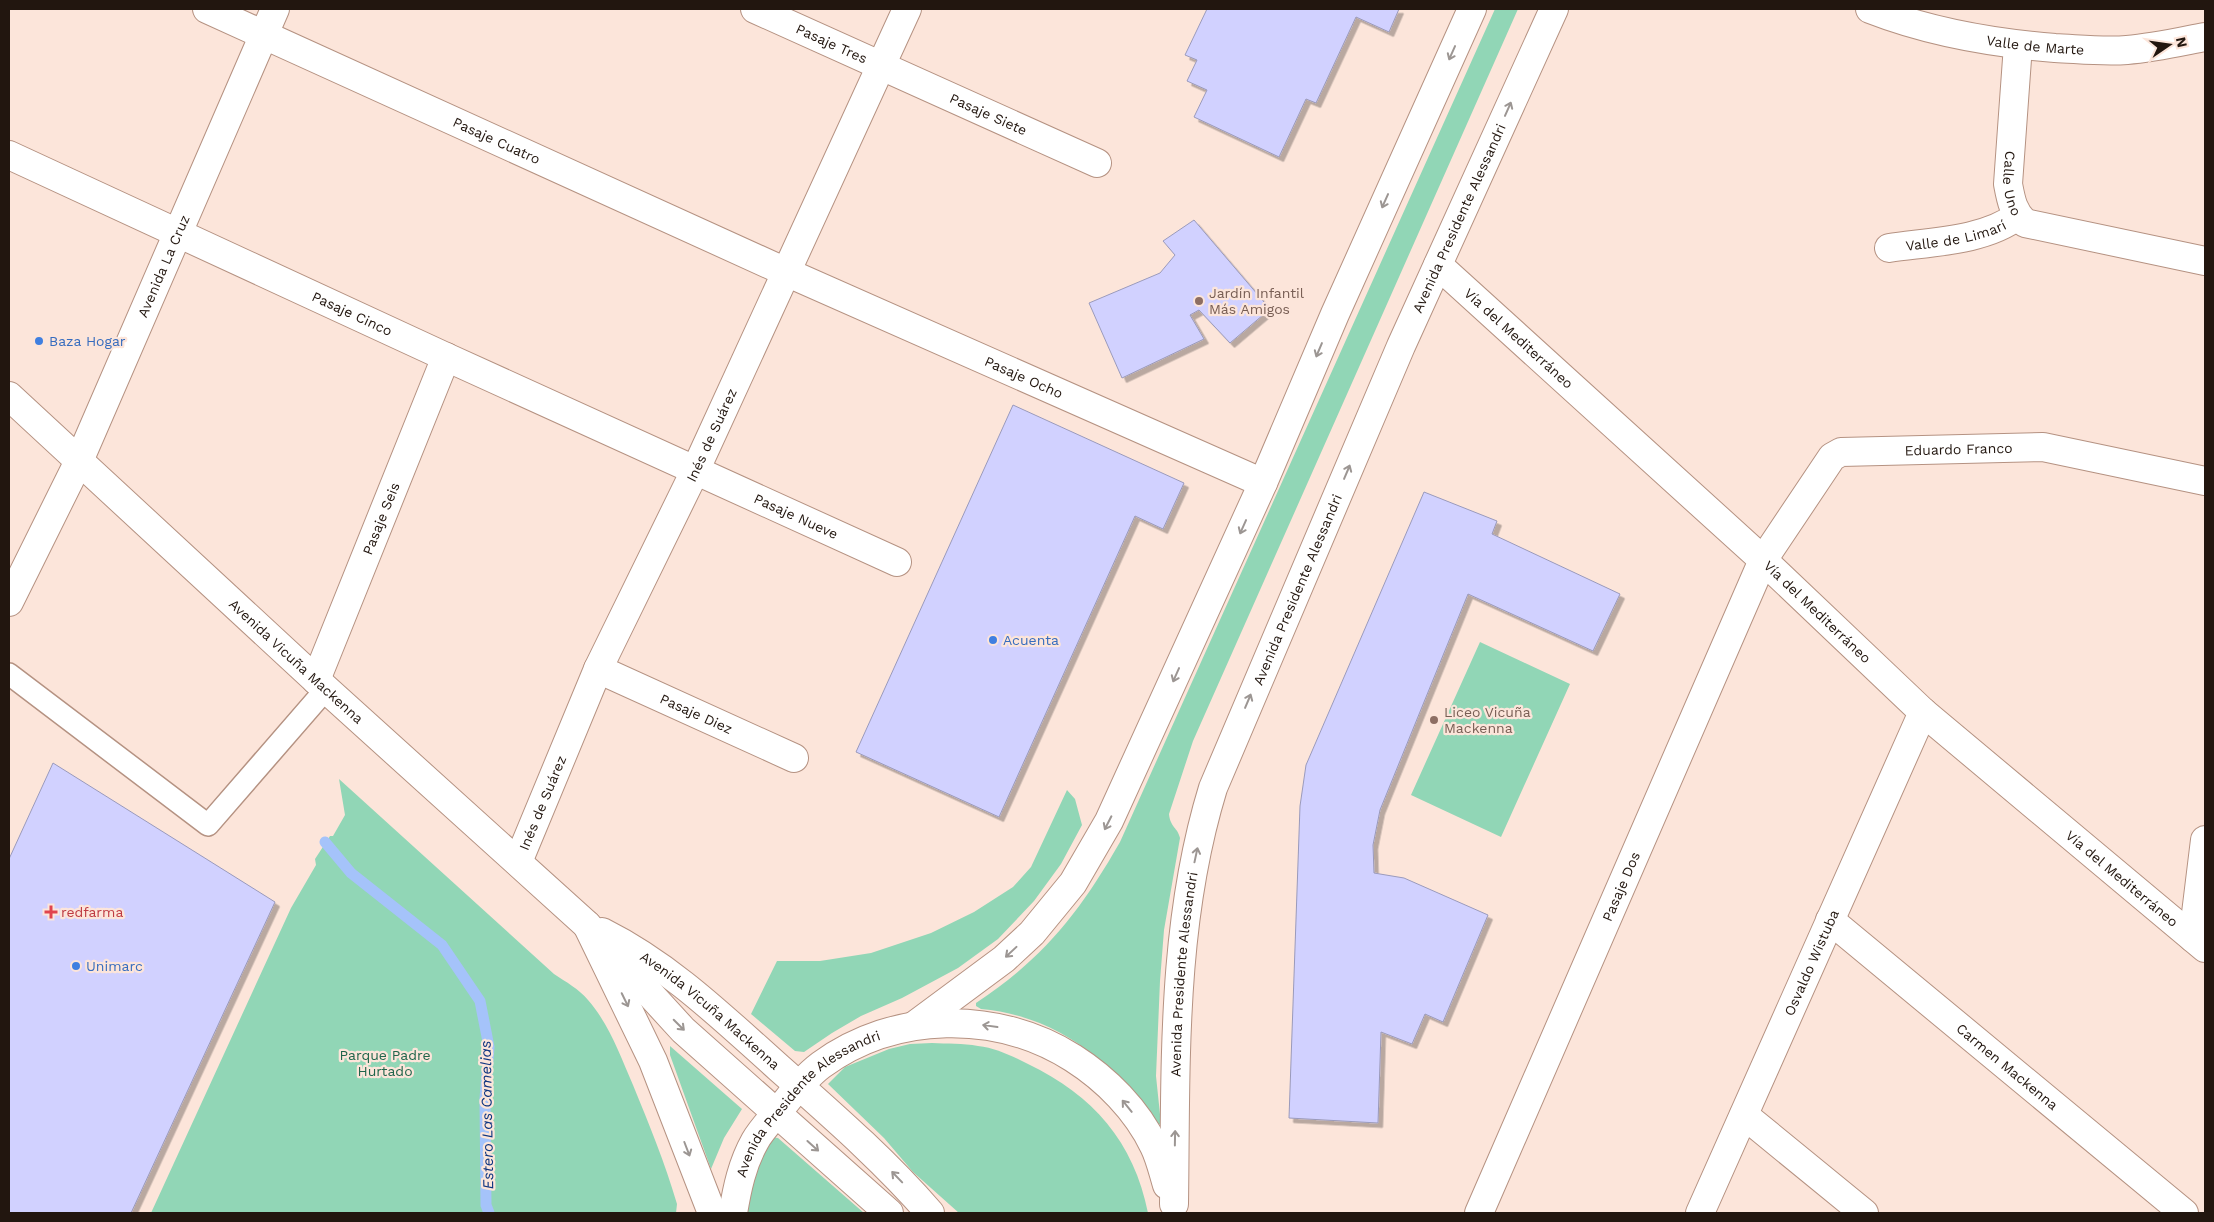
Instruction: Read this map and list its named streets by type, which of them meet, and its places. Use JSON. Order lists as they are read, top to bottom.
{
  "streets": {
    "street": [
      "Pasaje Tres",
      "Valle de Marte",
      "Pasaje Siete",
      "Pasaje Cuatro",
      "Calle Uno",
      "Avenida Presidente Alessandri",
      "Valle de Limarí",
      "Avenida La Cruz",
      "Pasaje Cinco",
      "Vía del Mediterráneo",
      "Pasaje Ocho",
      "Inés de Suárez",
      "Eduardo Franco",
      "Pasaje Nueve",
      "Pasaje Seis",
      "Avenida Vicuña Mackenna",
      "Pasaje Diez",
      "Pasaje Dos",
      "Osvaldo Wistuba",
      "Carmen Mackenna"
    ]
  },
  "crossings": [
    ["Pasaje Tres", "Pasaje Siete"],
    ["Pasaje Tres", "Inés de Suárez"],
    ["Valle de Marte", "Calle Uno"],
    ["Pasaje Siete", "Inés de Suárez"],
    ["Pasaje Cuatro", "Avenida La Cruz"],
    ["Pasaje Cuatro", "Pasaje Ocho"],
    ["Pasaje Cuatro", "Inés de Suárez"],
    ["Calle Uno", "Valle de Limarí"],
    ["Avenida Presidente Alessandri", "Vía del Mediterráneo"],
    ["Avenida Presidente Alessandri", "Pasaje Ocho"],
    ["Avenida Presidente Alessandri", "Avenida Vicuña Mackenna"],
    ["Avenida La Cruz", "Pasaje Cinco"],
    ["Avenida La Cruz", "Avenida Vicuña Mackenna"],
    ["Pasaje Cinco", "Inés de Suárez"],
    ["Pasaje Cinco", "Pasaje Nueve"],
    ["Pasaje Cinco", "Pasaje Seis"],
    ["Vía del Mediterráneo", "Eduardo Franco"],
    ["Vía del Mediterráneo", "Pasaje Dos"],
    ["Vía del Mediterráneo", "Osvaldo Wistuba"],
    ["Pasaje Ocho", "Inés de Suárez"],
    ["Inés de Suárez", "Pasaje Nueve"],
    ["Inés de Suárez", "Avenida Vicuña Mackenna"],
    ["Inés de Suárez", "Pasaje Diez"],
    ["Eduardo Franco", "Pasaje Dos"],
    ["Pasaje Seis", "Avenida Vicuña Mackenna"],
    ["Osvaldo Wistuba", "Carmen Mackenna"]
  ],
  "water": ["Estero Las Camelias"],
  "parks": ["Parque Padre Hurtado"],
  "places": {
    "other": [
      "Jardín Infantil Más Amigos",
      "Baza Hogar",
      "Acuenta",
      "Liceo Vicuña Mackenna",
      "Unimarc"
    ],
    "health": ["redfarma"]
  },
  "north": "right"
}
